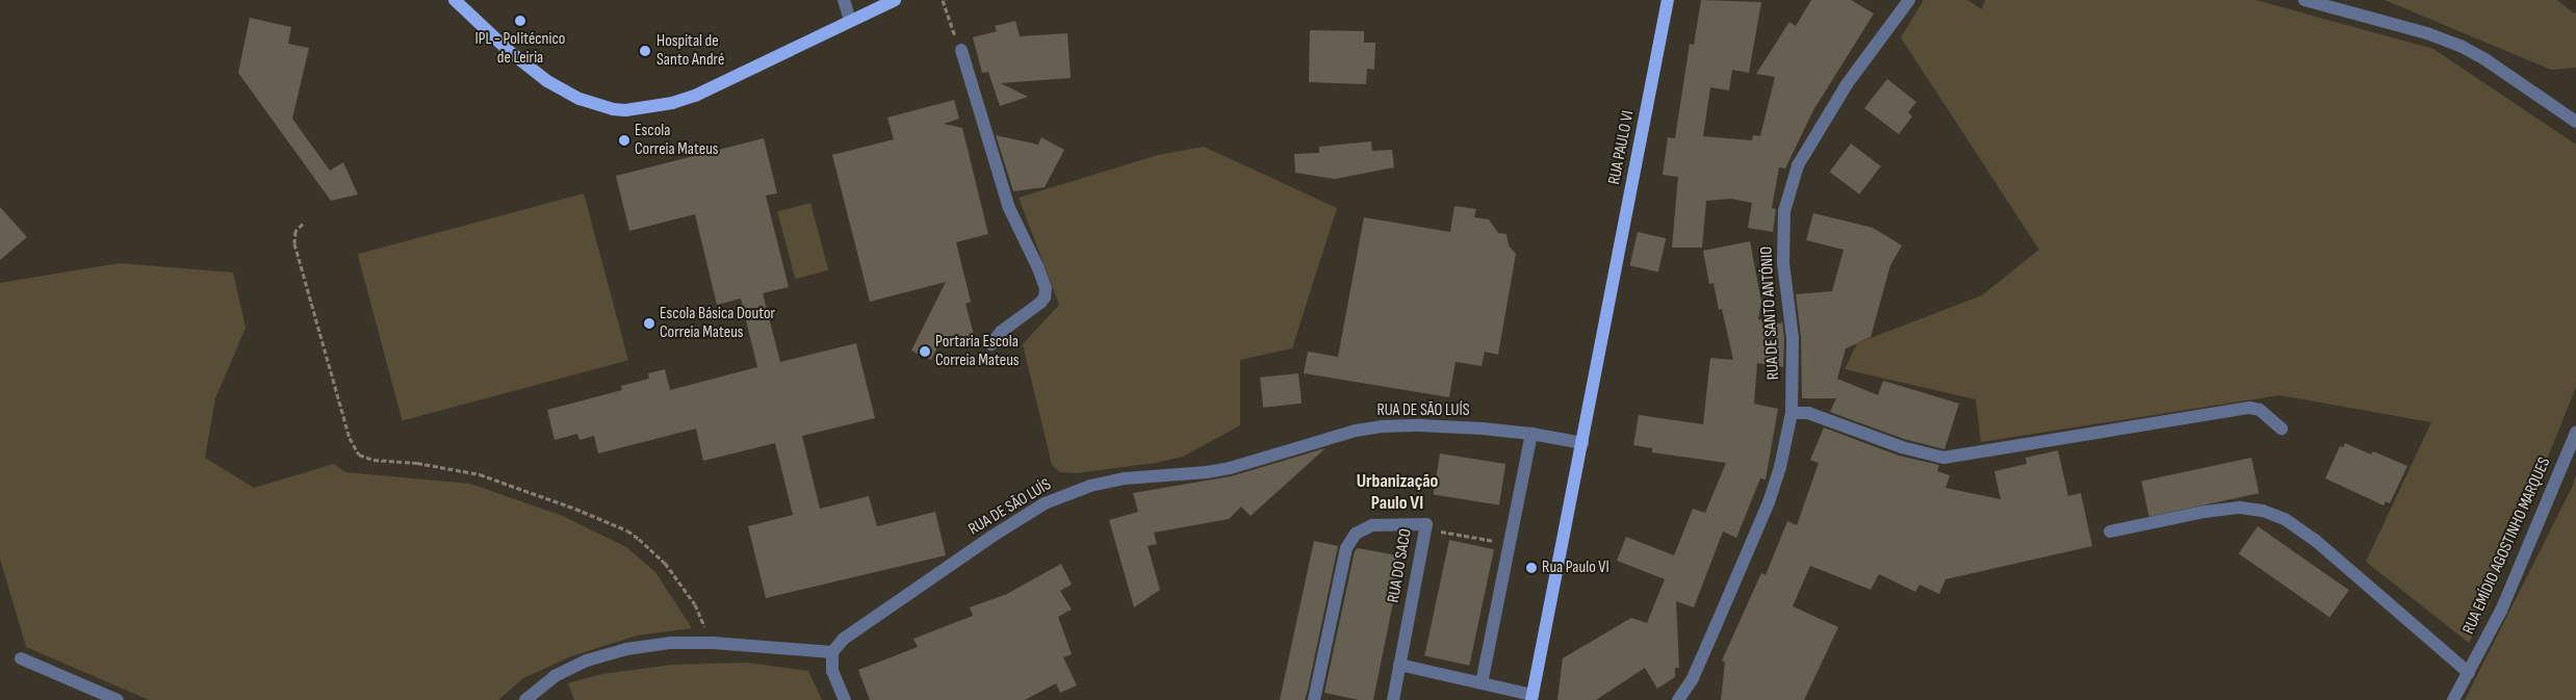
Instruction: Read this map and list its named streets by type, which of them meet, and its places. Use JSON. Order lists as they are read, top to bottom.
{
  "streets": {
    "main road": ["RUA PAULO VI"],
    "street": [
      "RUA DE SANTO ANTÓNIO",
      "RUA DE SÃO LUÍS",
      "RUA EMÍDIO AGOSTINHO MARQUES",
      "RUA DO SACO"
    ]
  },
  "crossings": [
    ["RUA PAULO VI", "RUA DE SÃO LUÍS"]
  ],
  "districts": ["Urbanização Paulo VI"],
  "places": [
    "IPL - Politécnico de Leiria",
    "Hospital de Santo André",
    "Escola Correia Mateus",
    "Escola Básica Doutor Correia Mateus",
    "Portaria Escola Correia Mateus",
    "Rua Paulo VI"
  ]
}
